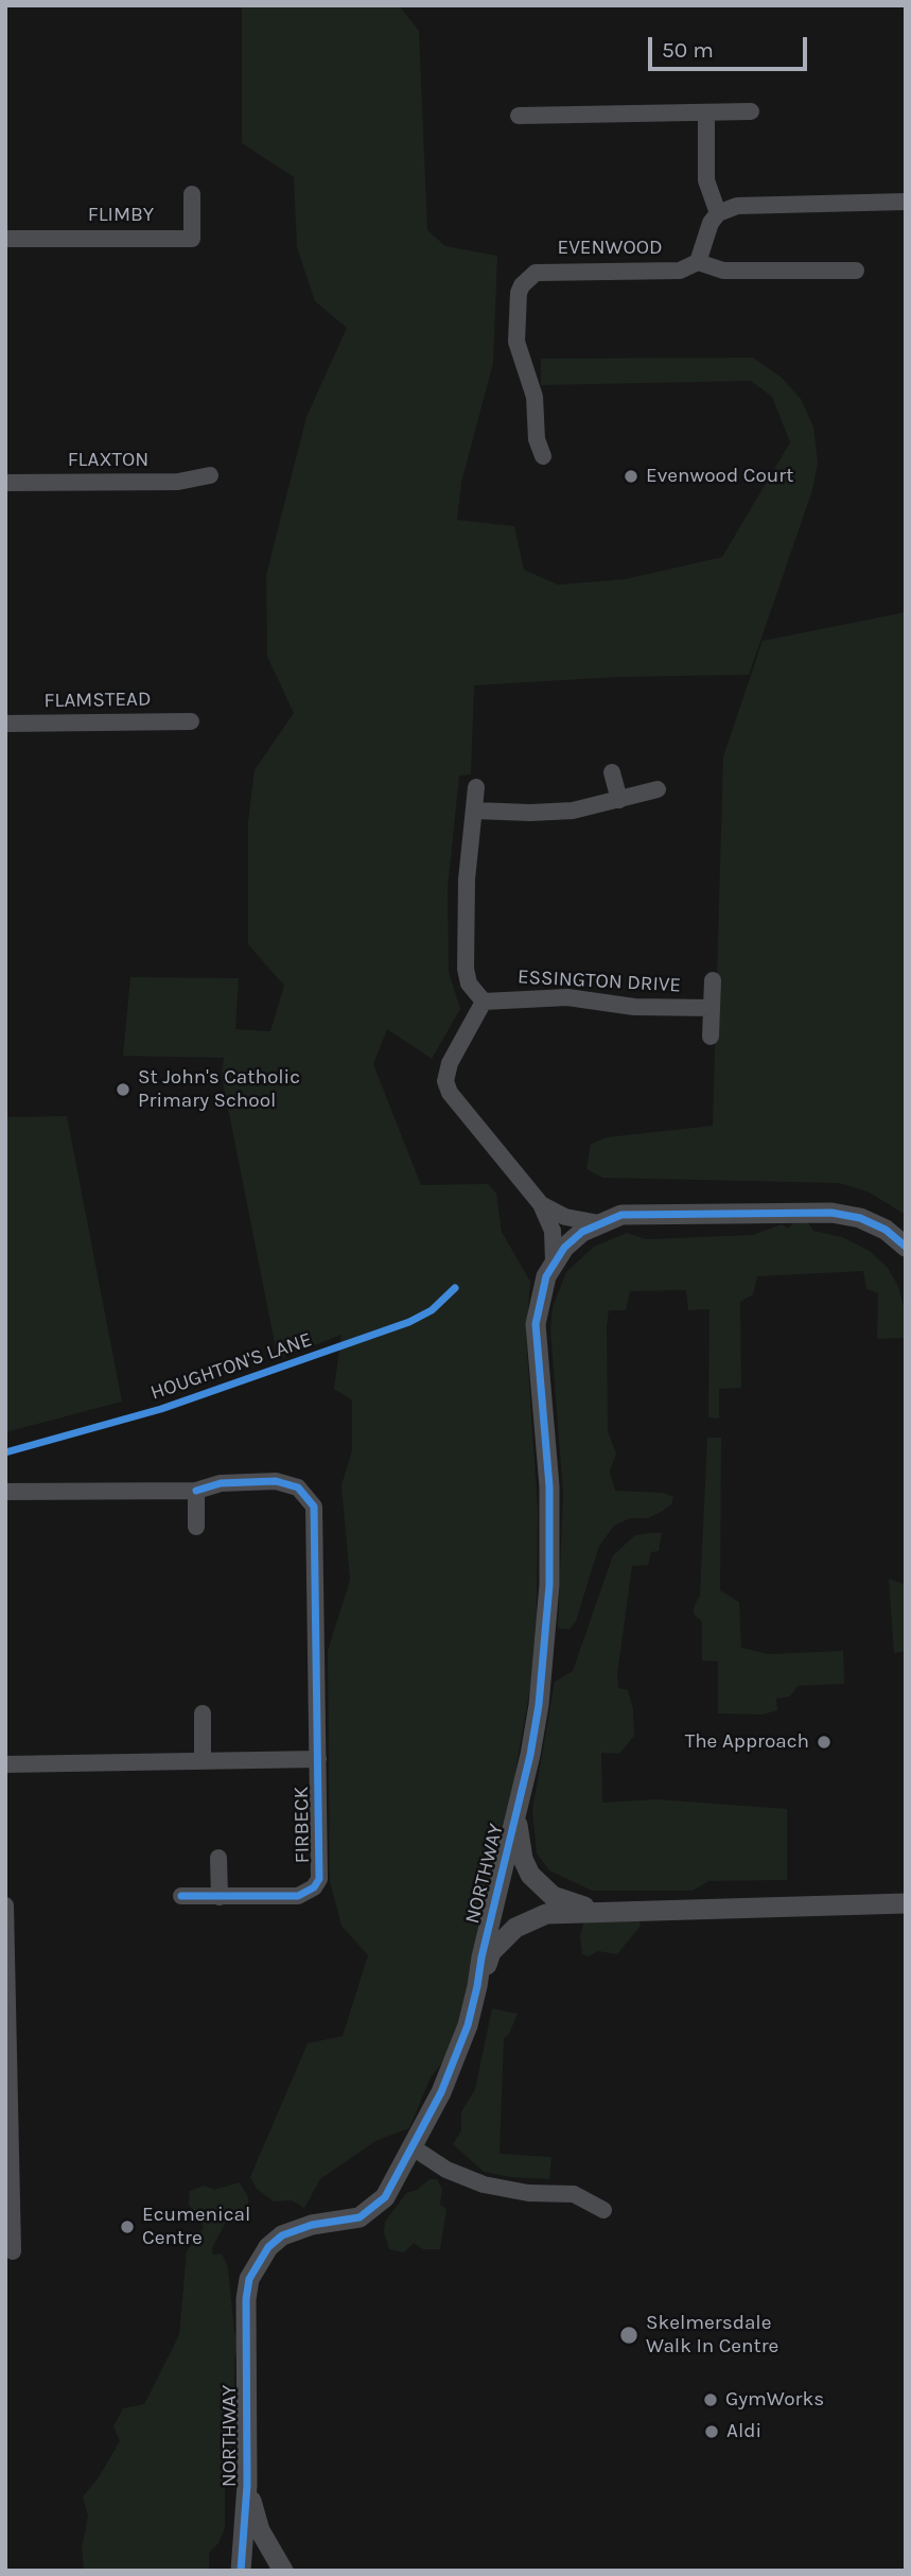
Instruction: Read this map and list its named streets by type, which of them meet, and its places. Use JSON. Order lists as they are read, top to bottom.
{
  "streets": {
    "street": [
      "FLIMBY",
      "EVENWOOD",
      "FLAXTON",
      "FLAMSTEAD",
      "ESSINGTON DRIVE",
      "FIRBECK",
      "NORTHWAY"
    ],
    "cycle path": ["HOUGHTON'S LANE"]
  },
  "places": [
    "Evenwood Court",
    "St John's Catholic Primary School",
    "The Approach",
    "Ecumenical Centre",
    "Skelmersdale Walk In Centre",
    "GymWorks",
    "Aldi"
  ],
  "scale_bar": "50 m"
}
